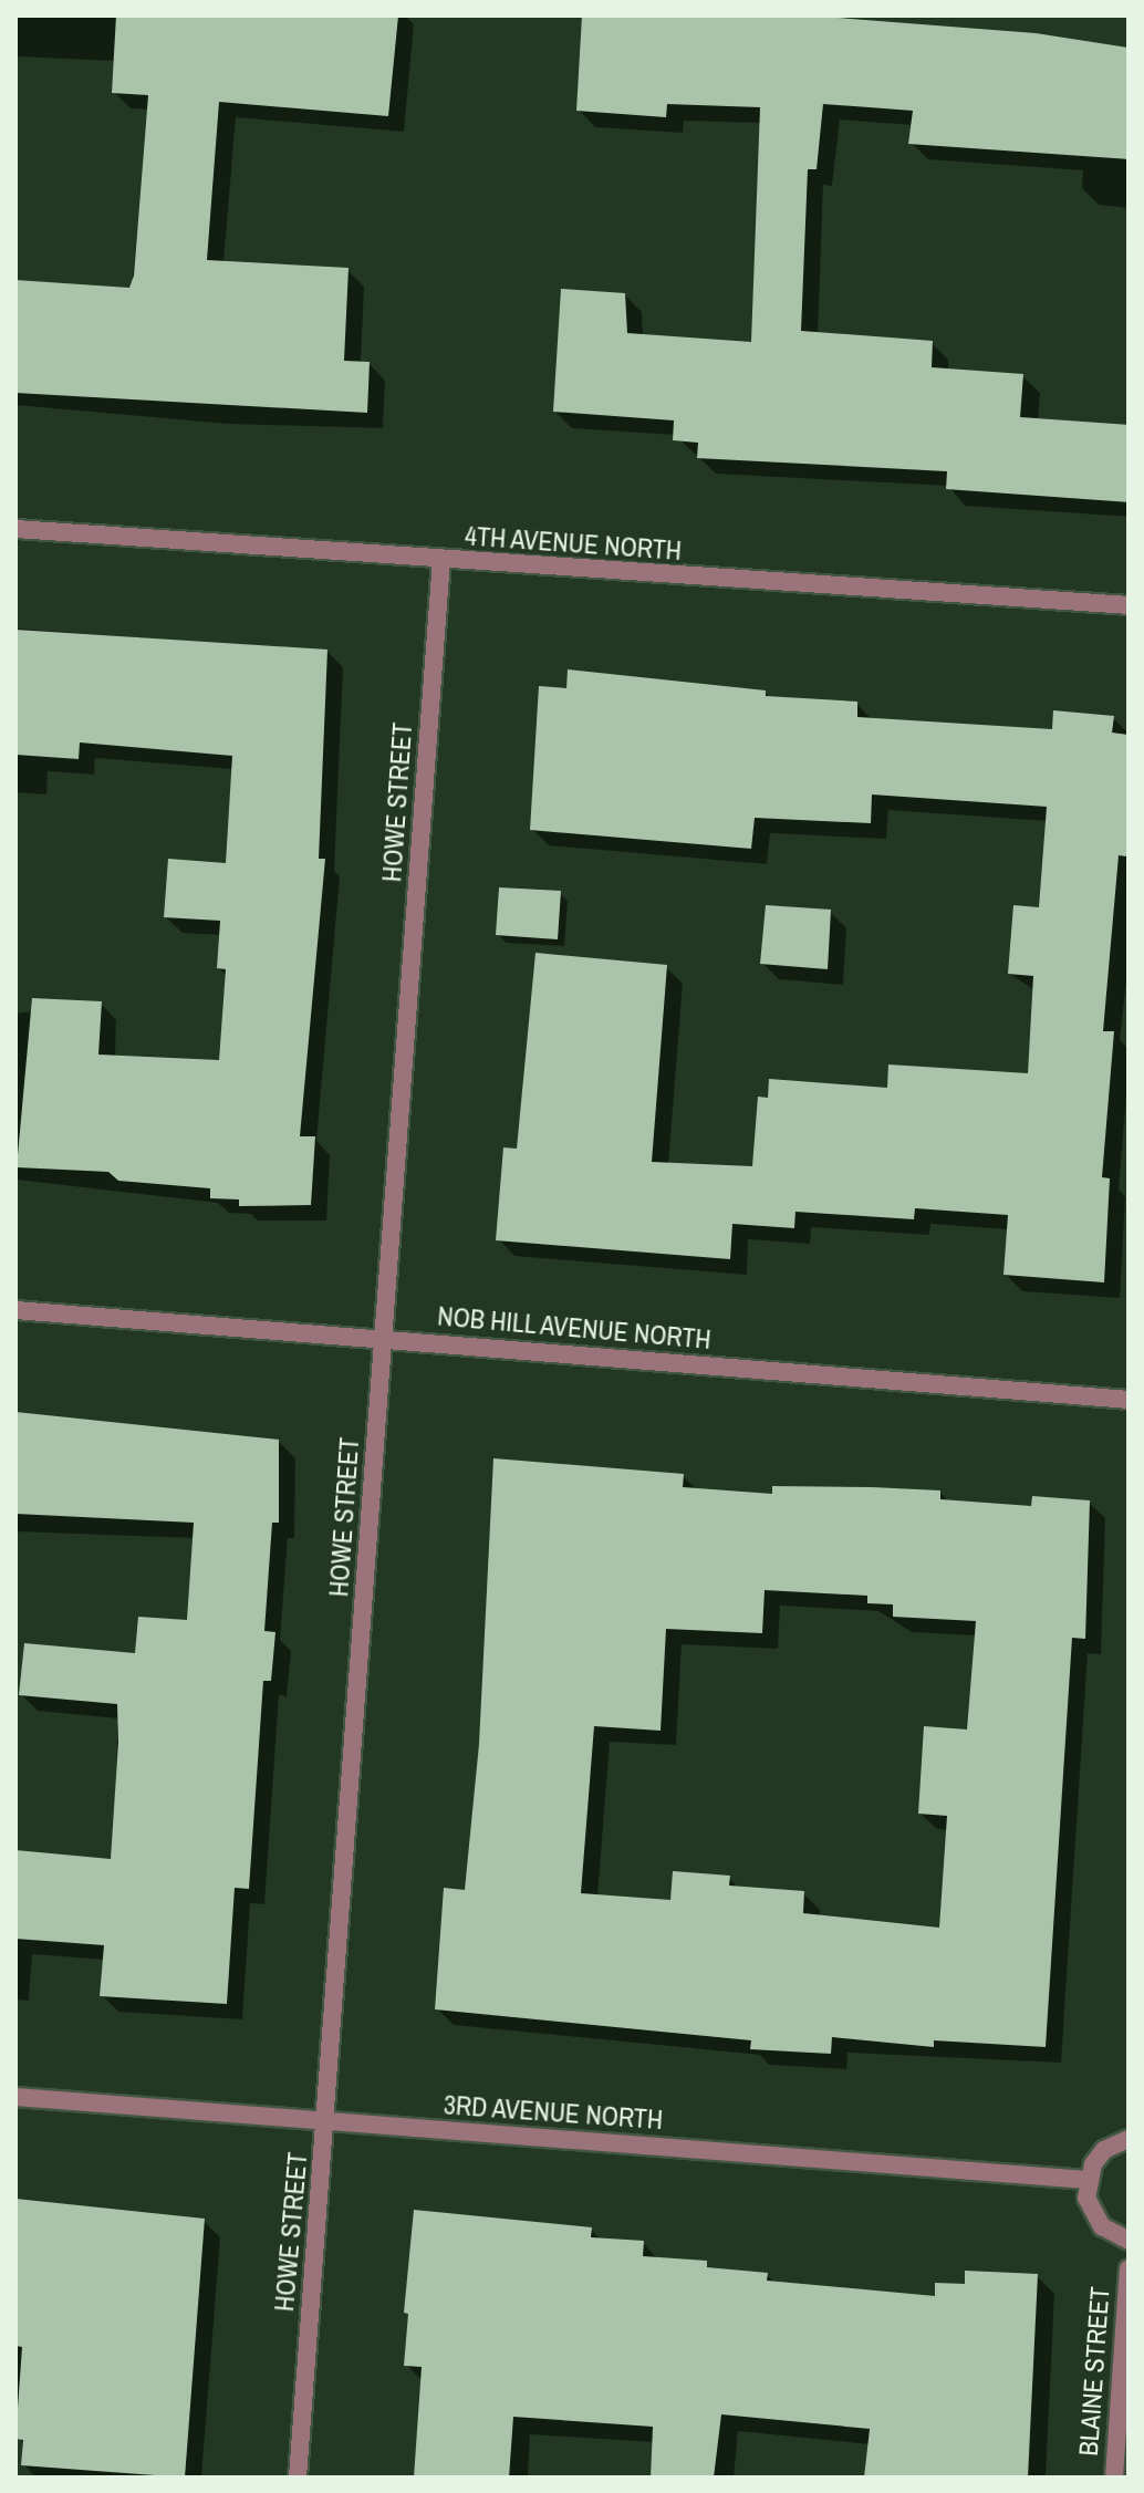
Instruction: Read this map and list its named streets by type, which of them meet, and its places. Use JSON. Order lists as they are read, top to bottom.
{
  "streets": {
    "street": [
      "4TH AVENUE NORTH",
      "HOWE STREET",
      "NOB HILL AVENUE NORTH",
      "3RD AVENUE NORTH",
      "BLAINE STREET"
    ]
  },
  "crossings": [
    ["4TH AVENUE NORTH", "HOWE STREET"],
    ["HOWE STREET", "NOB HILL AVENUE NORTH"],
    ["HOWE STREET", "3RD AVENUE NORTH"]
  ]
}
